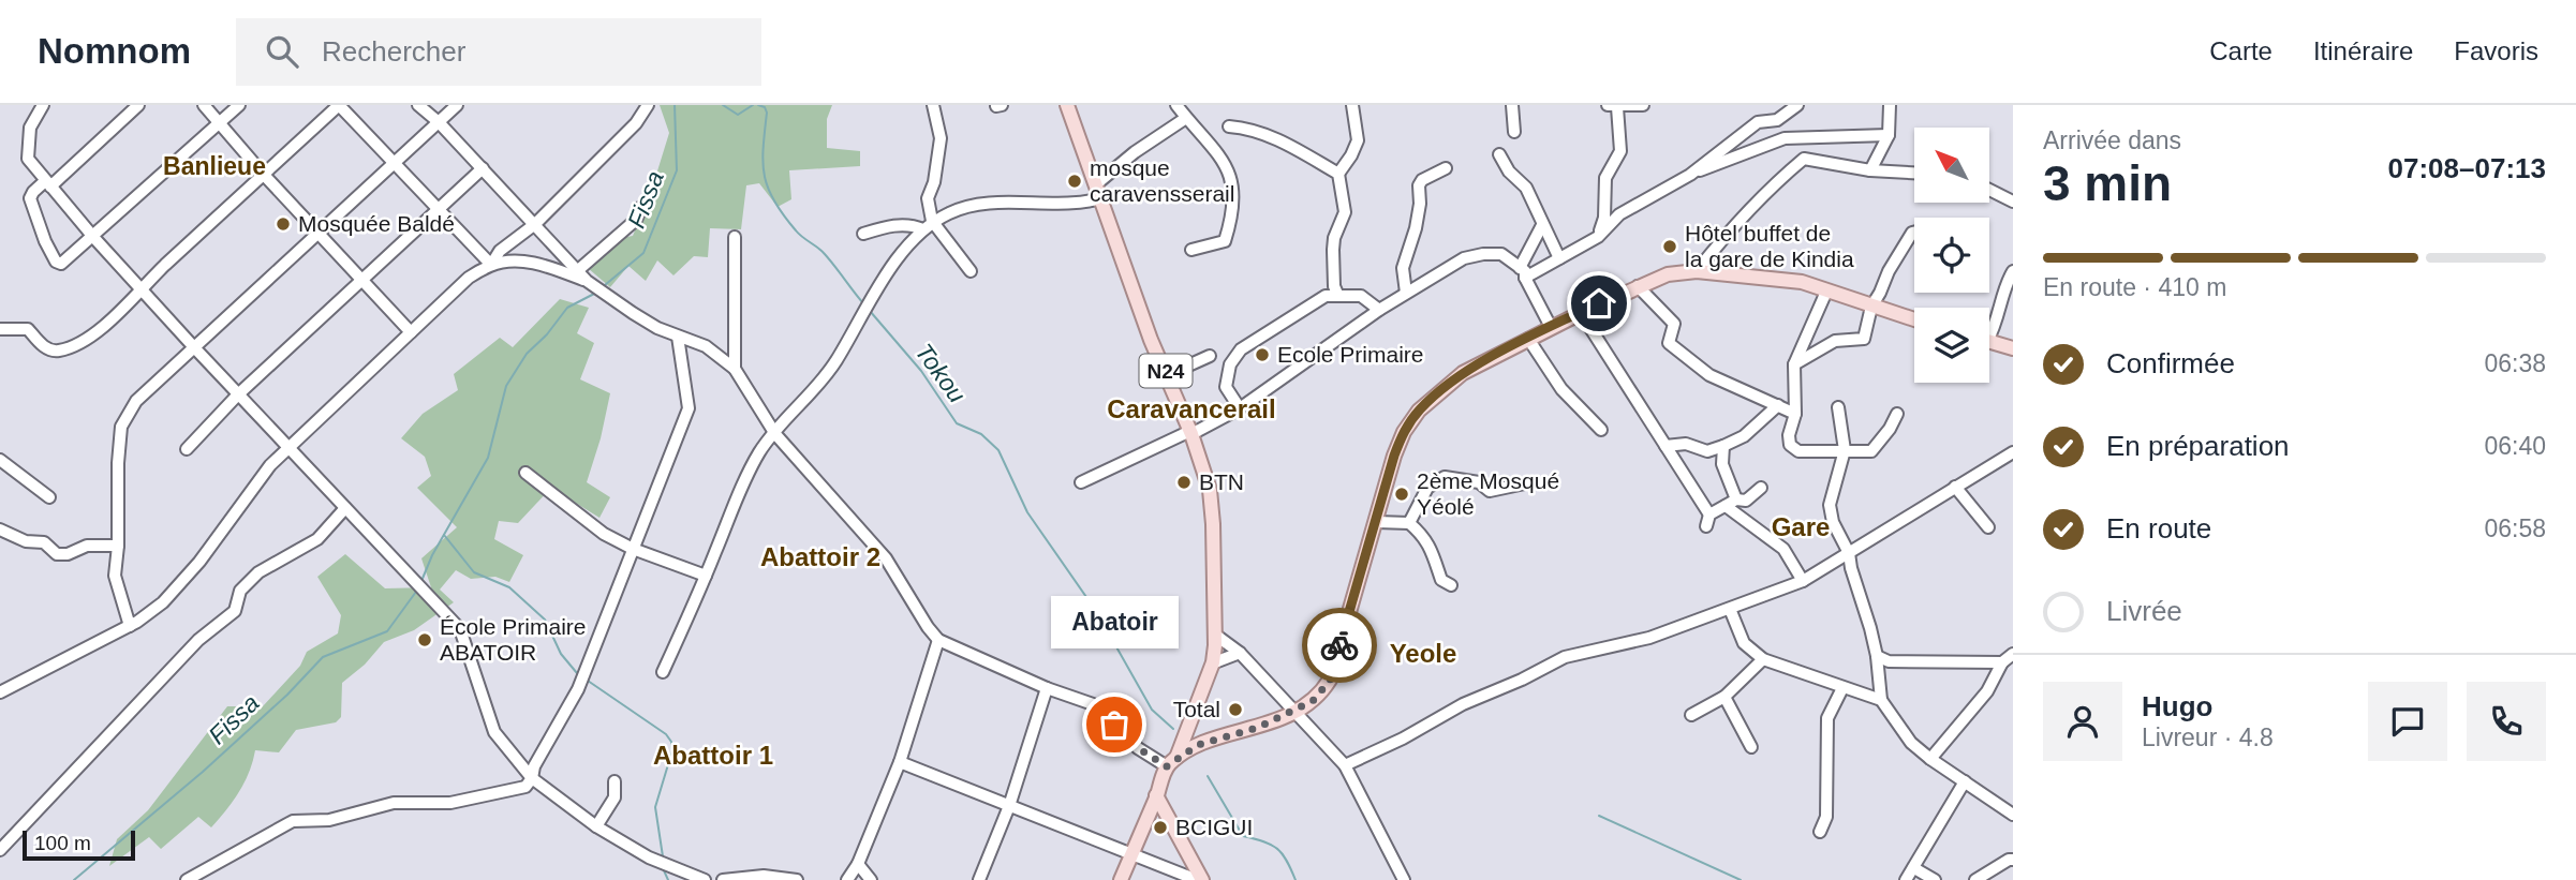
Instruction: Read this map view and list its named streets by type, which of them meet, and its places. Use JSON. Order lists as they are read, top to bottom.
{
  "streets": {
    "main road": ["N24"]
  },
  "districts": [
    "Banlieue",
    "Caravancerail",
    "Gare",
    "Abattoir 2",
    "Yeole",
    "Abattoir 1"
  ],
  "water": ["Fissa", "Tokou"],
  "places": [
    "mosque caravensserail",
    "Mosquée Baldé",
    "Hôtel buffet de la gare de Kindia",
    "Ecole Primaire",
    "BTN",
    "2ème Mosqué Yéolé",
    "École Primaire ABATOIR",
    "Total",
    "Abatoir",
    "BCIGUI"
  ],
  "scale_bar": "100 m",
  "north": "top left",
  "page": {
    "header": "Nomnom",
    "search": "Rechercher",
    "nav": ["Carte", "Itinéraire", "Favoris"],
    "heading": ["3 min", "Arrivée dans", "07:08–07:13"],
    "panel": ["Hugo", "Livreur · 4.8"],
    "bar": "En route · 410 m",
    "list": [
      ["Confirmée", "06:38"],
      ["En préparation", "06:40"],
      ["En route", "06:58"],
      "Livrée"
    ],
    "bubble": "Abatoir",
    "scale": "100 m"
  }
}
